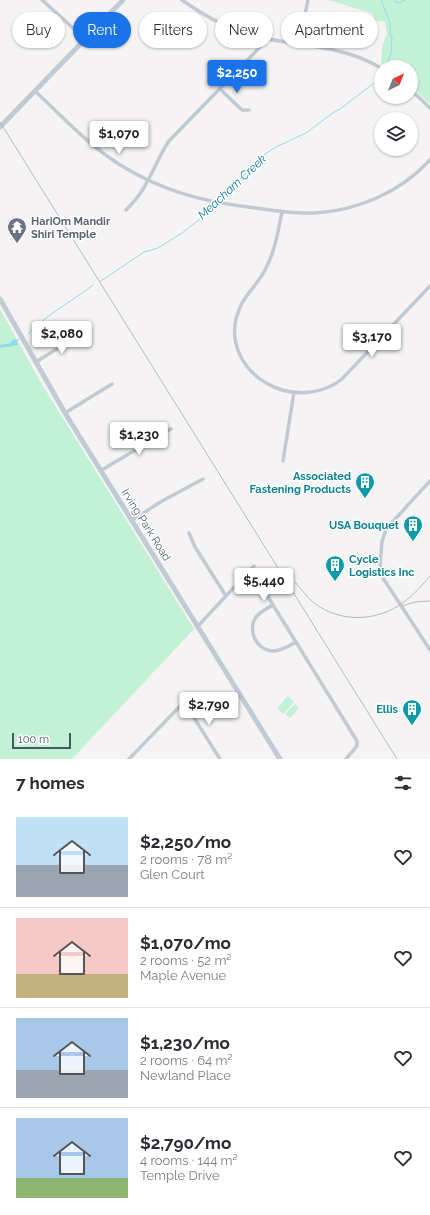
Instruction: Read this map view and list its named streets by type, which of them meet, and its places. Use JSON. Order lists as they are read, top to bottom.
{
  "streets": {
    "main road": ["Irving Park Road"]
  },
  "water": ["Meacham Creek"],
  "places": {
    "temple": ["HariOm Mandir Shiri Temple"],
    "building": [
      "Associated Fastening Products",
      "USA Bouquet",
      "Cycle Logistics Inc",
      "Ellis"
    ]
  },
  "scale_bar": "100 m",
  "north": "top right",
  "page": {
    "chip": [
      "Buy",
      "Rent",
      "Filters",
      "New",
      "Apartment"
    ],
    "price": [
      "$2,250",
      "$1,070",
      "$2,080",
      "$3,170",
      "$1,230",
      "$5,440",
      "$2,790"
    ],
    "scale": "100 m",
    "heading": "7 homes",
    "list": [
      {
        "name": "$2,250/mo",
        "note": "2 rooms · 78 m² · Glen Court"
      },
      {
        "name": "$1,070/mo",
        "note": "2 rooms · 52 m² · Maple Avenue"
      },
      {
        "name": "$1,230/mo",
        "note": "2 rooms · 64 m² · Newland Place"
      },
      {
        "name": "$2,790/mo",
        "note": "4 rooms · 144 m² · Temple Drive"
      }
    ]
  }
}
